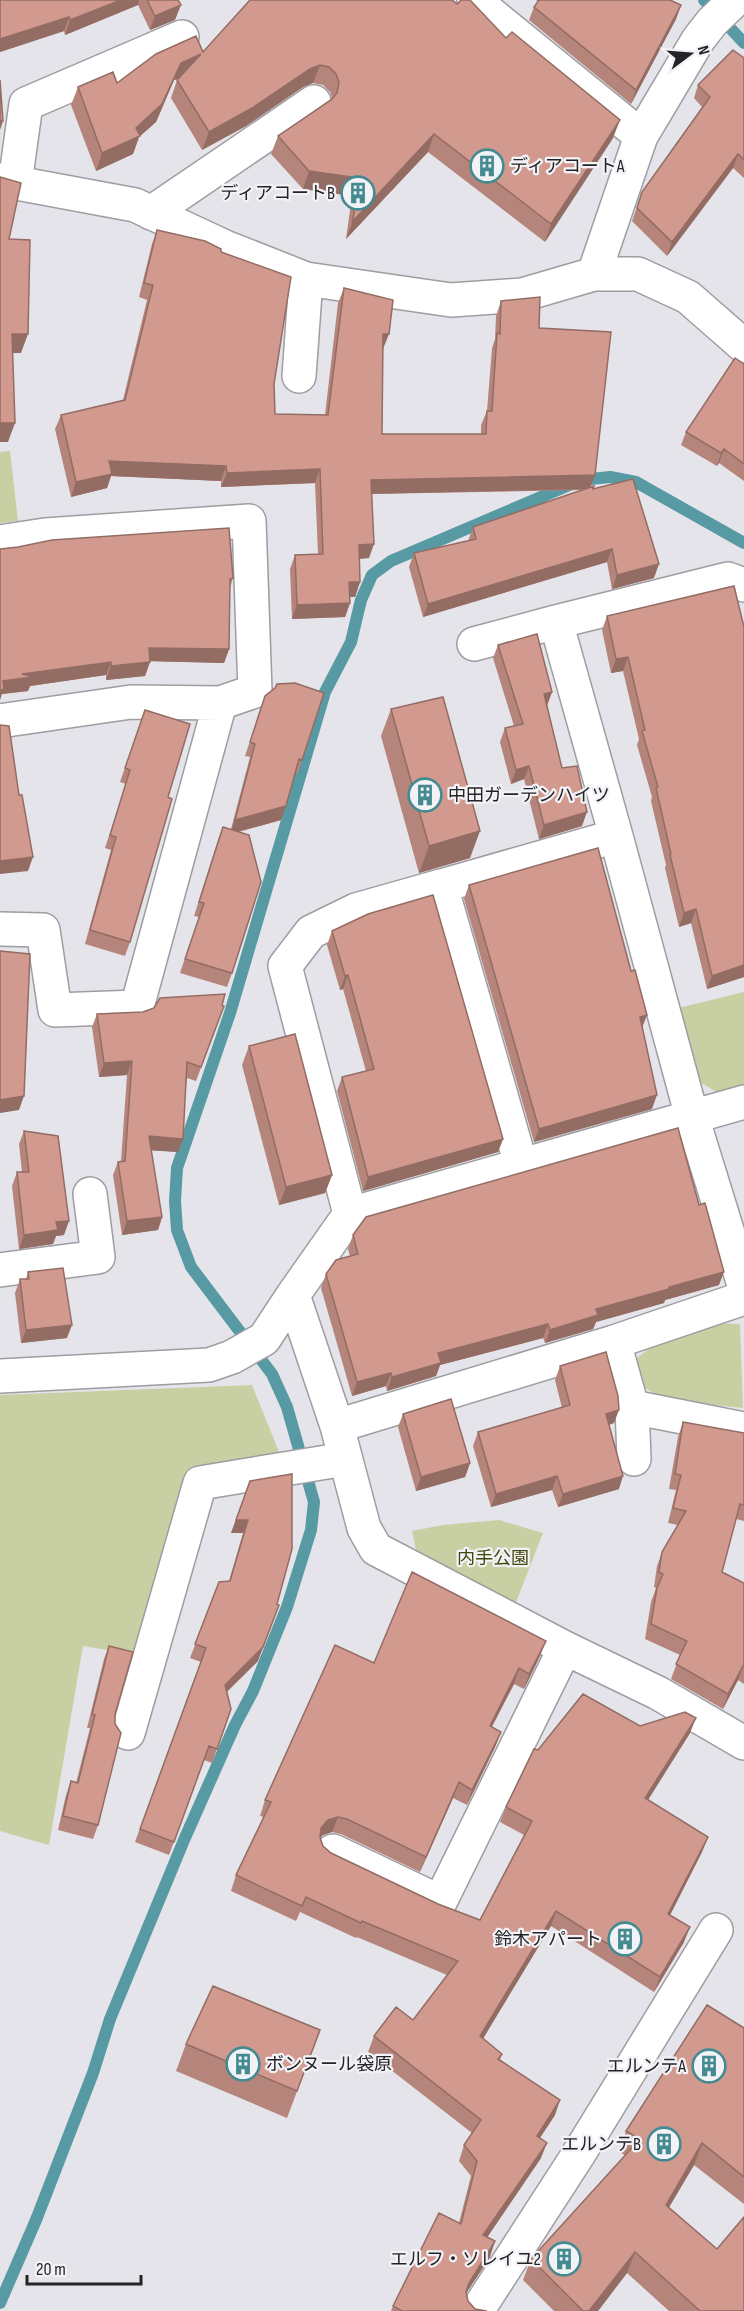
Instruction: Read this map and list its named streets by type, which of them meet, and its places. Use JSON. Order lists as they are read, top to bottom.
{
  "parks": ["内手公園"],
  "places": {
    "building": [
      "ディアコートA",
      "ディアコートB",
      "中田ガーデンハイツ",
      "鈴木アパート",
      "ボンヌール袋原",
      "エルンテA",
      "エルンテB",
      "エルフ・ソレイユ2"
    ]
  },
  "scale_bar": "20 m",
  "north": "right"
}
